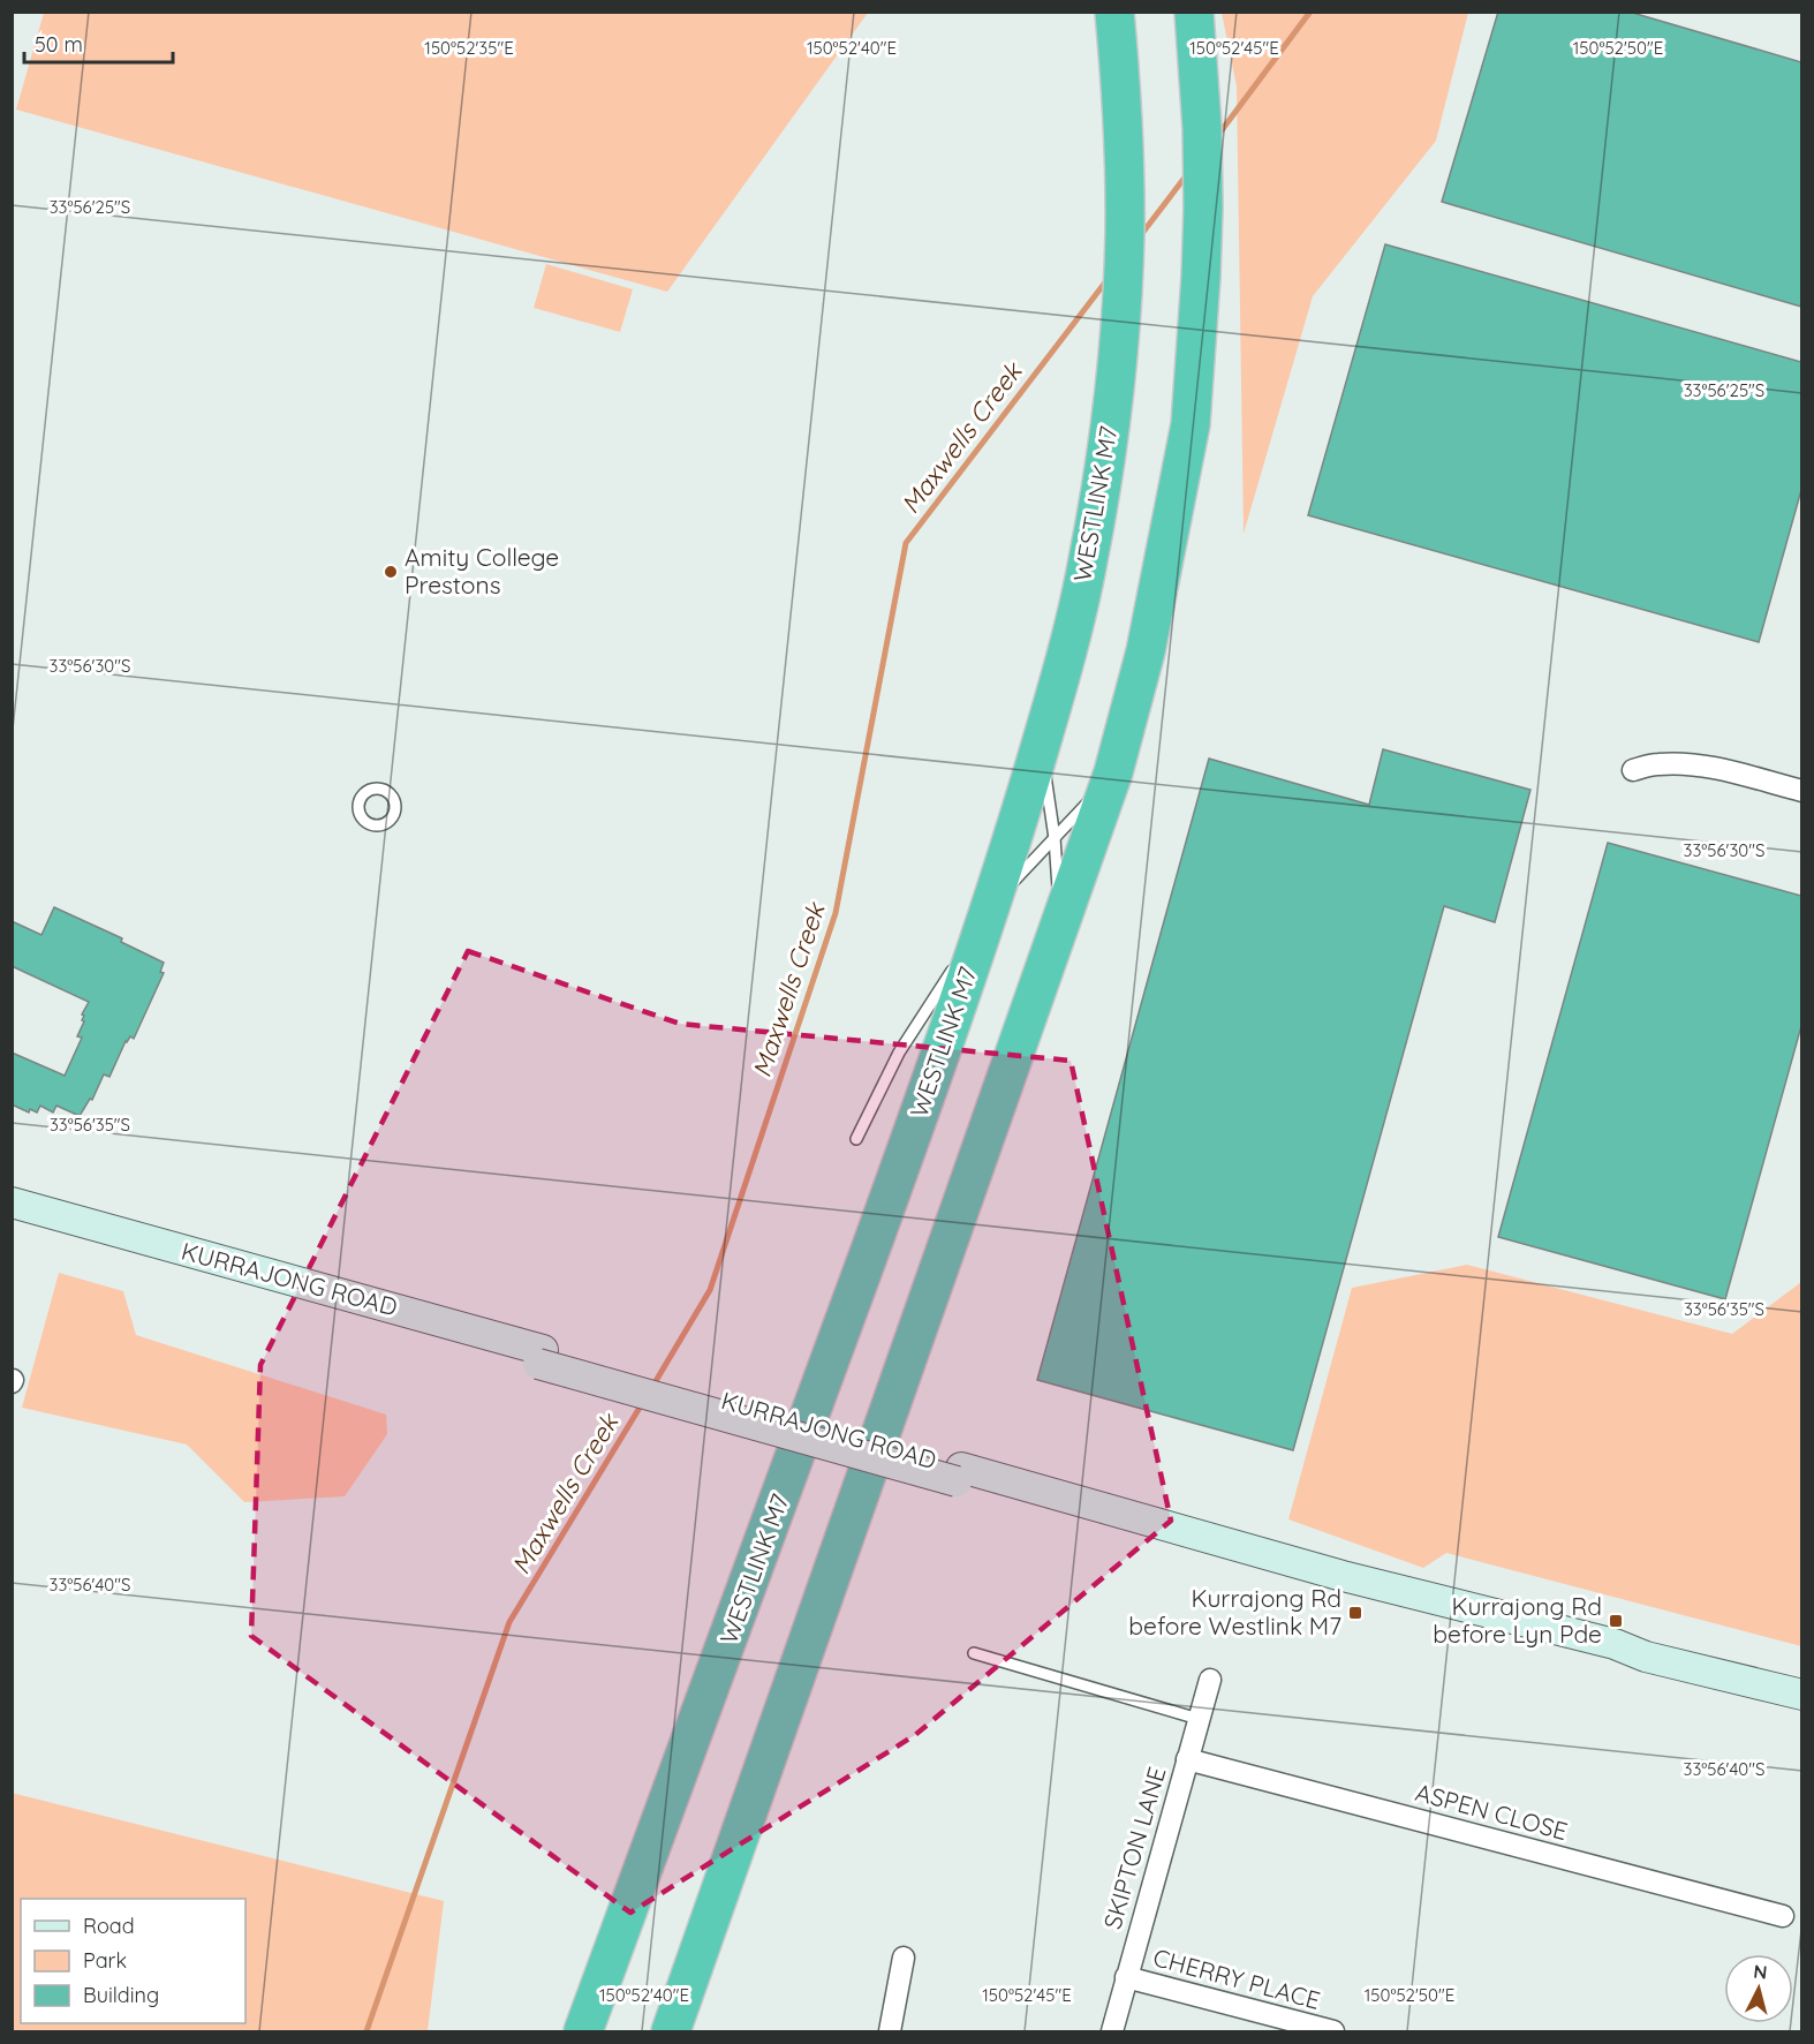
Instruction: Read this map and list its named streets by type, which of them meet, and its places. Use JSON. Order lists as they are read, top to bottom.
{
  "streets": {
    "highway": ["WESTLINK M7"],
    "main road": ["KURRAJONG ROAD"],
    "street": ["ASPEN CLOSE", "SKIPTON LANE", "CHERRY PLACE"]
  },
  "crossings": [
    ["ASPEN CLOSE", "SKIPTON LANE"],
    ["SKIPTON LANE", "CHERRY PLACE"]
  ],
  "water": ["Maxwells Creek"],
  "places": {
    "other": ["Amity College Prestons"],
    "transit": ["Kurrajong Rd before Westlink M7", "Kurrajong Rd before Lyn Pde"]
  },
  "legend": ["Road", "Park", "Building"],
  "scale_bar": "50 m",
  "north": "top",
  "coordinates": [
    "150°52'35\"E",
    "150°52'40\"E",
    "150°52'45\"E",
    "150°52'50\"E",
    "33°56'25\"S",
    "33°56'30\"S",
    "33°56'35\"S",
    "33°56'40\"S"
  ]
}
